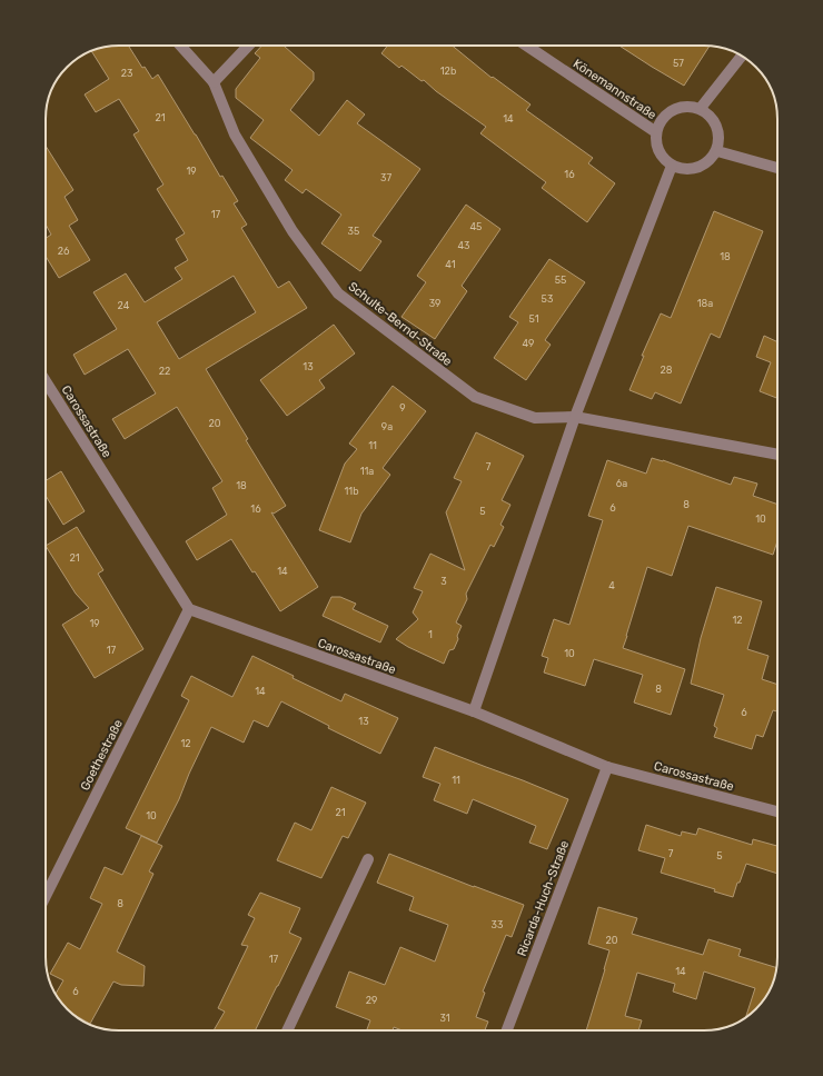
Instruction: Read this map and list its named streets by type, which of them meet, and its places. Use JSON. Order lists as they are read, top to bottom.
{
  "streets": {
    "street": [
      "Könemannstraße",
      "Schulte-Bernd-Straße",
      "Carossastraße",
      "Goethestraße",
      "Ricarda-Huch-Straße"
    ]
  },
  "crossings": [
    ["Carossastraße", "Goethestraße"],
    ["Carossastraße", "Ricarda-Huch-Straße"]
  ],
  "house_numbers": [
    "57",
    "12b",
    "23",
    "21",
    "14",
    "19",
    "16",
    "37",
    "17",
    "45",
    "35",
    "43",
    "26",
    "18",
    "41",
    "55",
    "53",
    "39",
    "18a",
    "24",
    "51",
    "49",
    "13",
    "28",
    "22",
    "9",
    "20",
    "9a",
    "11",
    "7",
    "11a",
    "6a",
    "18",
    "11b",
    "8",
    "6",
    "16",
    "5",
    "10",
    "21",
    "14",
    "3",
    "4",
    "12",
    "19",
    "1",
    "17",
    "10",
    "8",
    "14",
    "6",
    "13",
    "12",
    "11",
    "21",
    "10",
    "7",
    "5",
    "8",
    "33",
    "20",
    "17",
    "14",
    "6",
    "29",
    "31"
  ]
}
